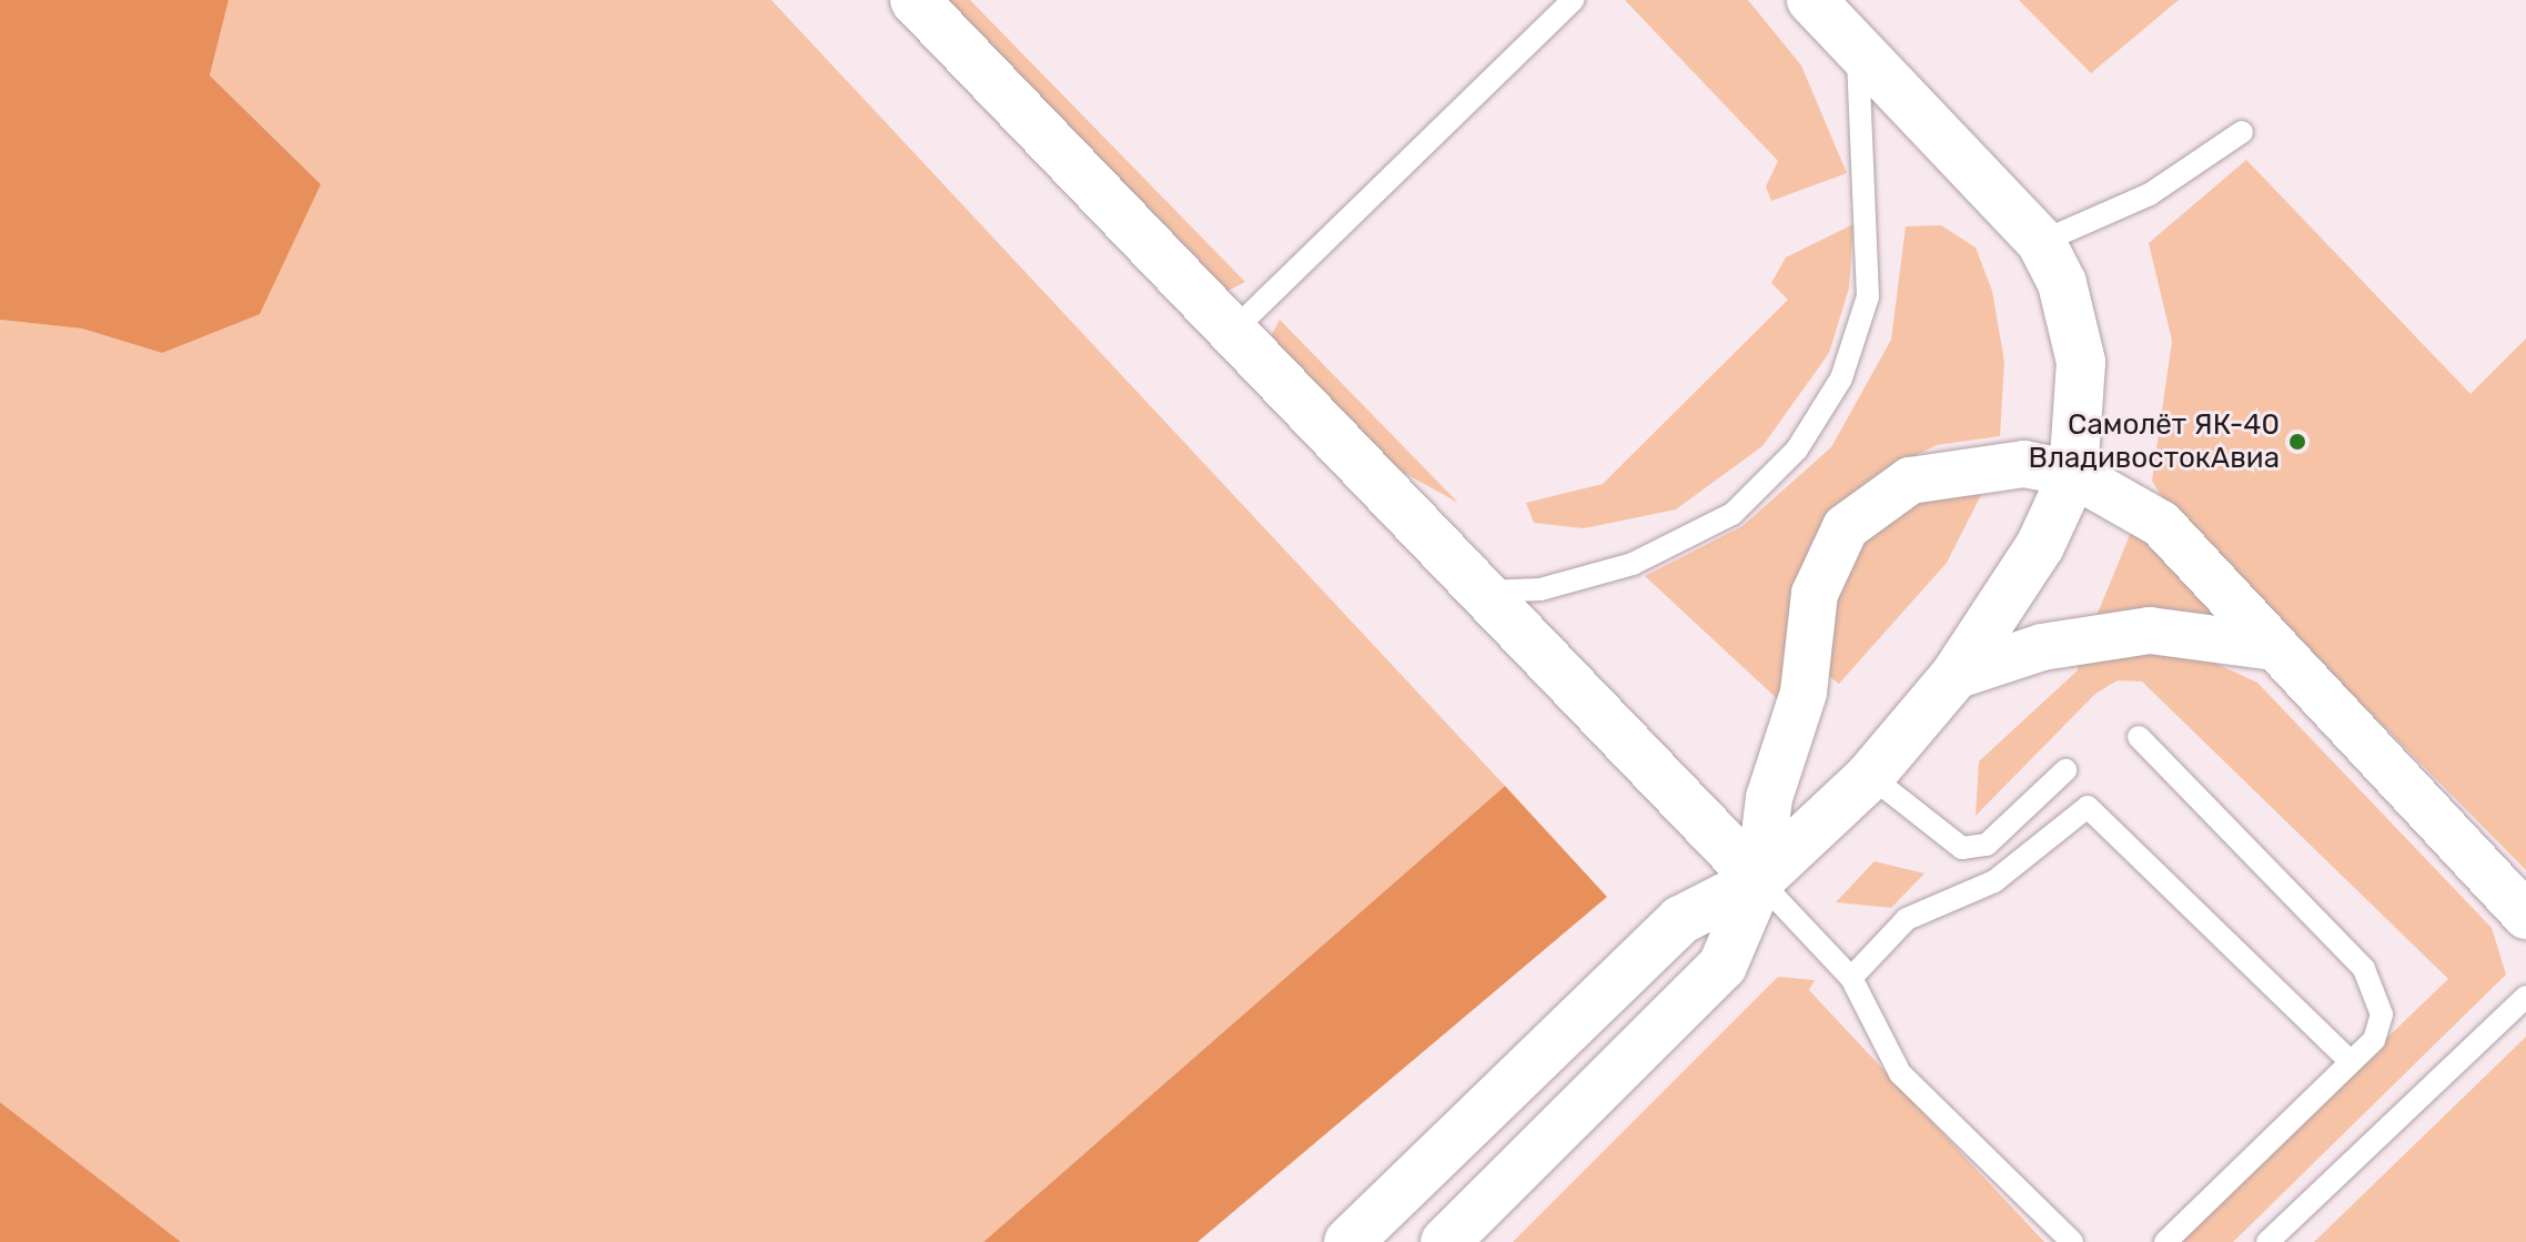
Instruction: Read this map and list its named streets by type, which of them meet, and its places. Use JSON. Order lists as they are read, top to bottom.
{
  "places": ["Самолёт ЯК-40 ВладивостокАвиа"]
}
